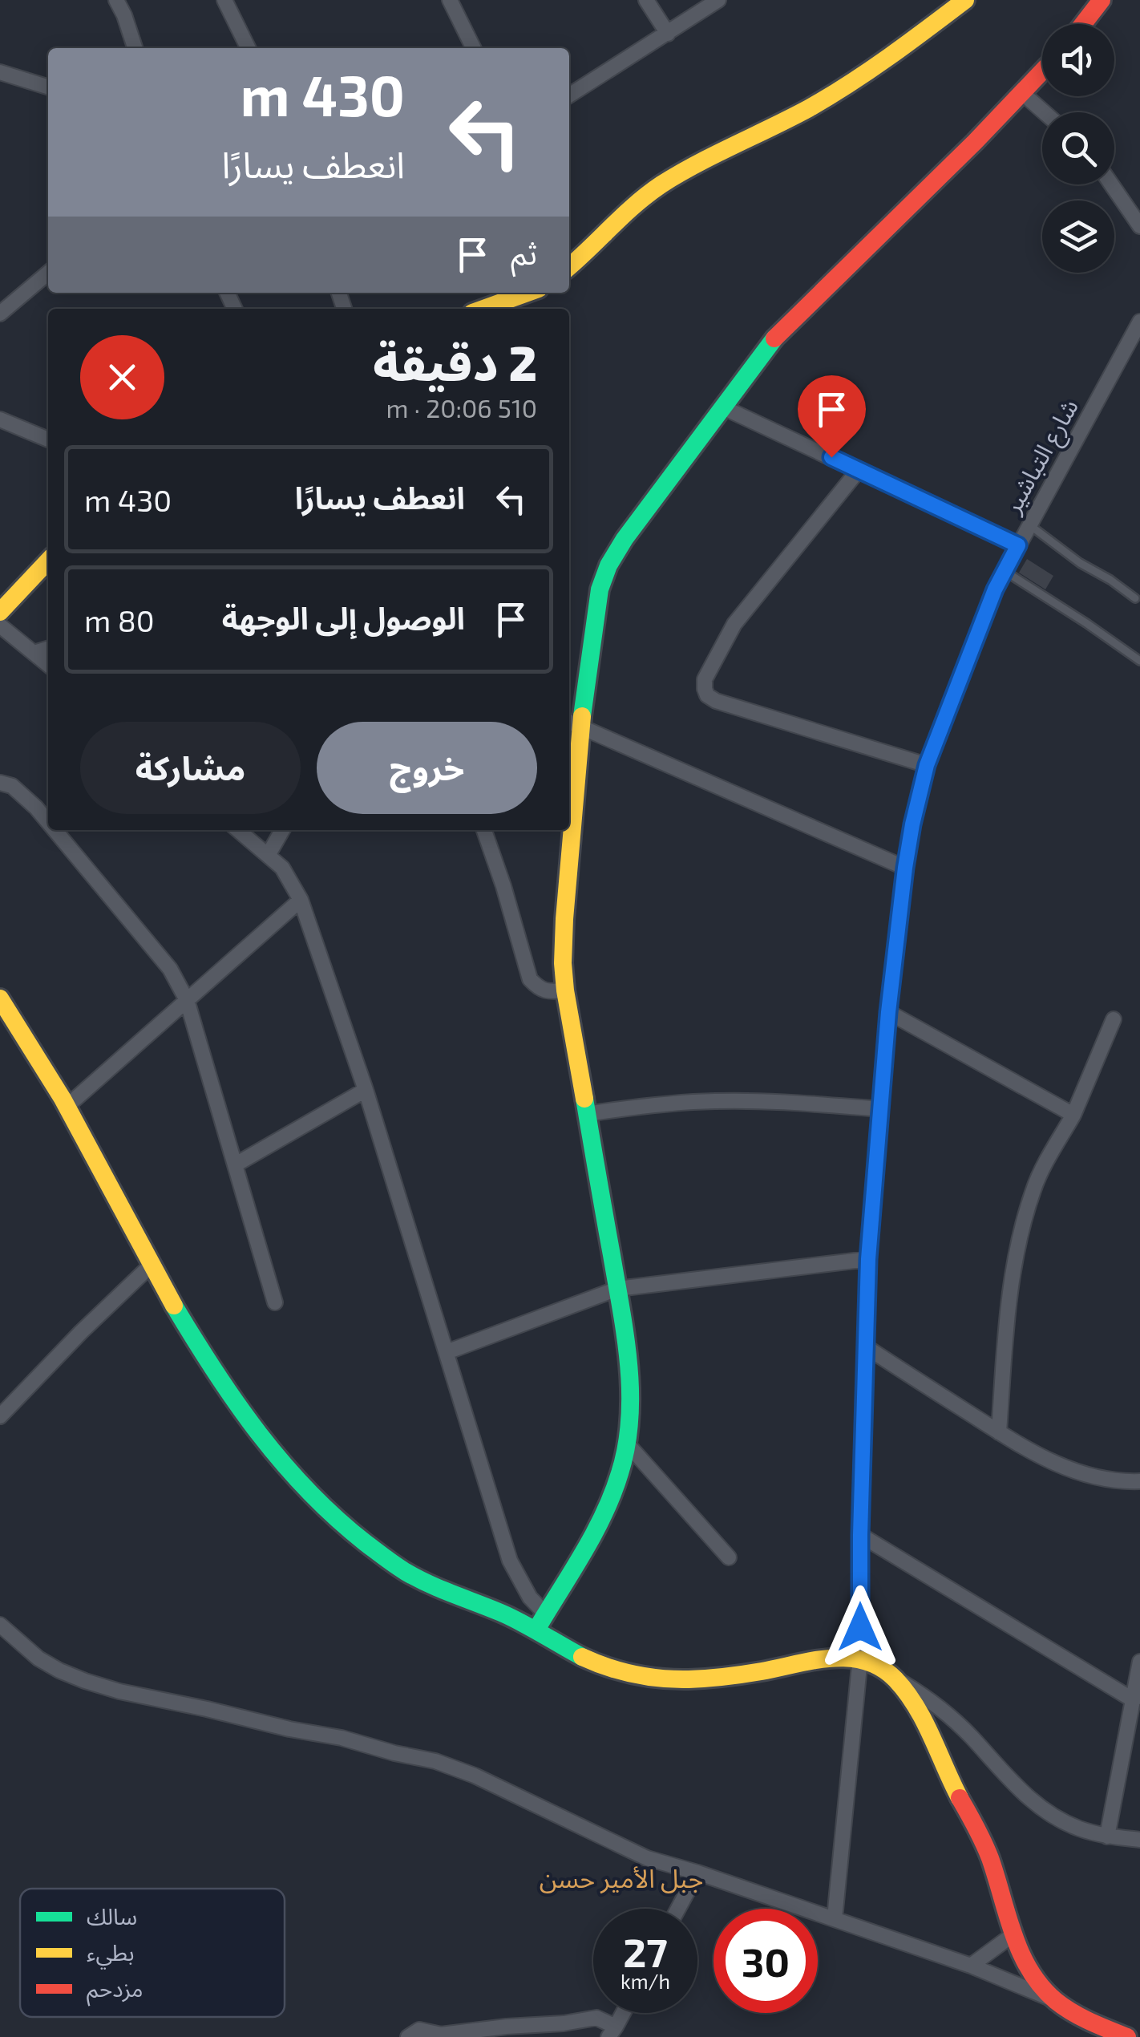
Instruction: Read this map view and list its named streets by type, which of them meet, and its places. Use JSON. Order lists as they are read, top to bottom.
{
  "streets": {
    "street": ["شارع التباشير"]
  },
  "districts": ["جبل الأمير حسن"],
  "legend": ["سالك", "بطيء", "مزدحم"],
  "page": {
    "turn": ["430 m", "انعطف يسارًا"],
    "then": "ثم",
    "heading": ["2 دقيقة", "510 m · 20:06"],
    "list": [
      {
        "name": "انعطف يسارًا",
        "value": "430 m"
      },
      {
        "name": "الوصول إلى الوجهة",
        "value": "80 m"
      }
    ],
    "buttons": ["خروج", "مشاركة"],
    "speed": "27 km/h",
    "limit": "30"
  }
}
